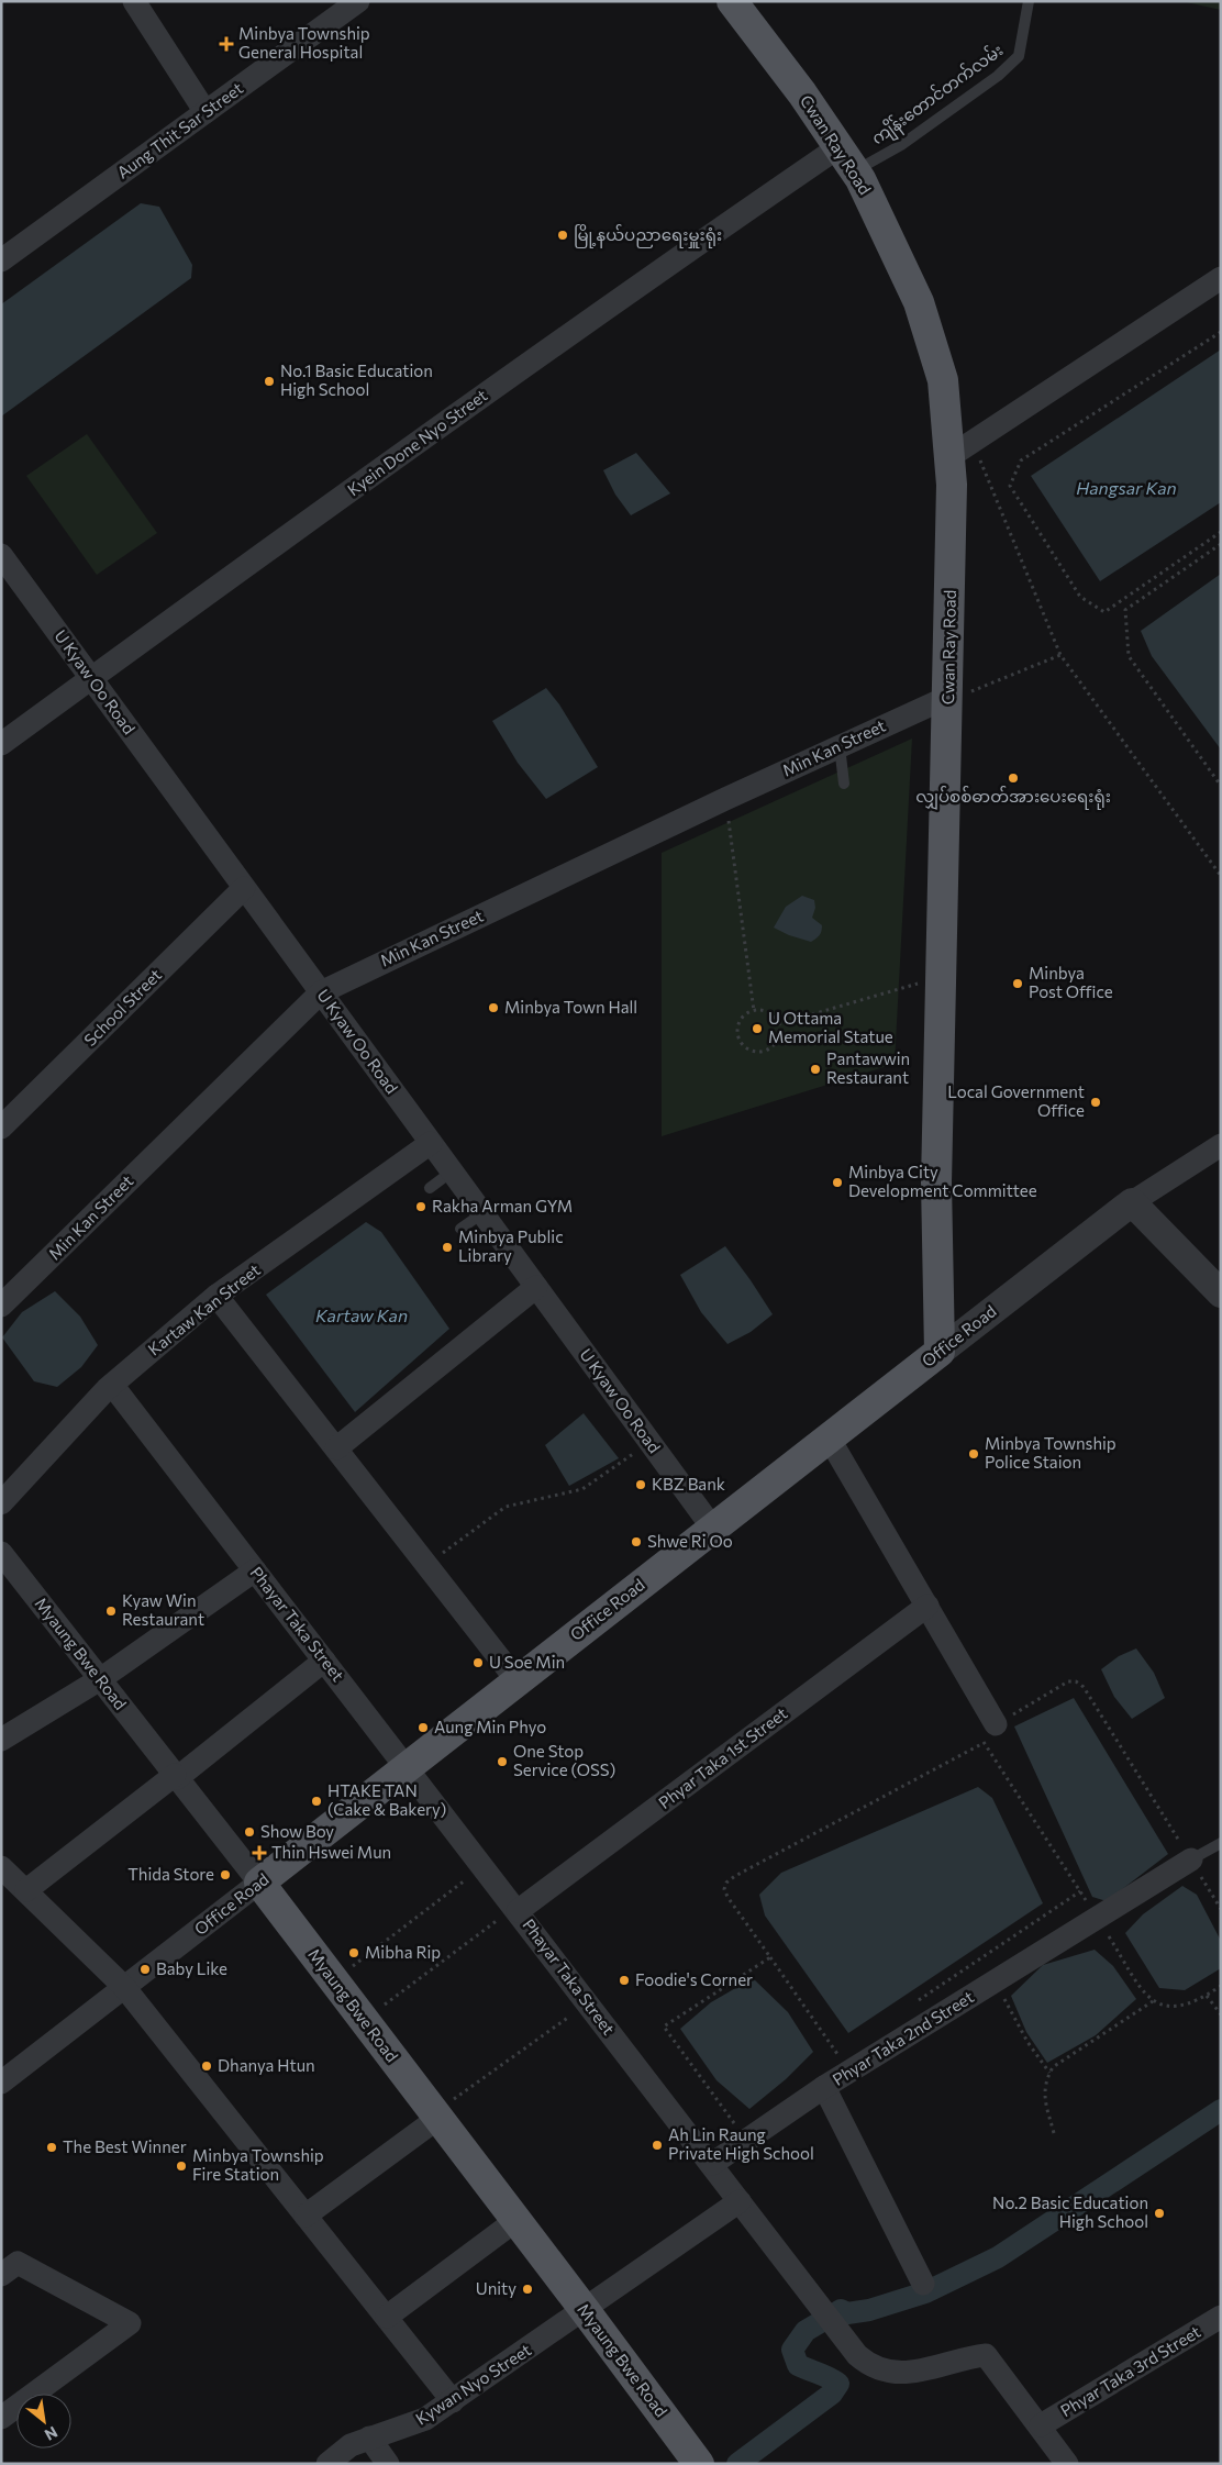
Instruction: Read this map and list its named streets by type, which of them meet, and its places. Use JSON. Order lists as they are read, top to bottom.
{
  "streets": {
    "main road": ["Cwan Ray Road", "Office Road", "Myaung Bwe Road"],
    "street": [
      "Aung Thit Sar Street",
      "Kyein Done Nyo Street",
      "U Kyaw Oo Road",
      "Min Kan Street",
      "School Street",
      "Kartaw Kan Street",
      "Phayar Taka Street",
      "Phyar Taka 1st Street",
      "Phyar Taka 2nd Street",
      "Phyar Taka 3rd Street",
      "Kywan Nyo Street"
    ],
    "lane": ["ကျိန်းတောင်တက်လမ်း"]
  },
  "crossings": [
    ["ကျိန်းတောင်တက်လမ်း", "Cwan Ray Road"],
    ["ကျိန်းတောင်တက်လမ်း", "Kyein Done Nyo Street"],
    ["Cwan Ray Road", "Kyein Done Nyo Street"],
    ["Cwan Ray Road", "Min Kan Street"],
    ["Cwan Ray Road", "Office Road"],
    ["Kyein Done Nyo Street", "U Kyaw Oo Road"],
    ["U Kyaw Oo Road", "Min Kan Street"],
    ["U Kyaw Oo Road", "School Street"],
    ["U Kyaw Oo Road", "Kartaw Kan Street"],
    ["U Kyaw Oo Road", "Office Road"],
    ["Kartaw Kan Street", "Phayar Taka Street"],
    ["Office Road", "Phayar Taka Street"],
    ["Office Road", "Myaung Bwe Road"],
    ["Phayar Taka Street", "Phyar Taka 1st Street"],
    ["Phayar Taka Street", "Phyar Taka 2nd Street"],
    ["Phayar Taka Street", "Phyar Taka 3rd Street"],
    ["Phayar Taka Street", "Kywan Nyo Street"],
    ["Myaung Bwe Road", "Kywan Nyo Street"]
  ],
  "water": ["Hangsar Kan", "Kartaw Kan"],
  "places": {
    "health": ["Minbya Township General Hospital", "Thin Hswei Mun"],
    "other": [
      "မြို့နယ်ပညာရေးမှူးရုံး",
      "No.1 Basic Education High School",
      "လျှပ်စစ်ဓာတ်အားပေးရေးရုံး",
      "Minbya Post Office",
      "Minbya Town Hall",
      "U Ottama Memorial Statue",
      "Pantawwin Restaurant",
      "Local Government Office",
      "Minbya City Development Committee",
      "Rakha Arman GYM",
      "Minbya Public Library",
      "Minbya Township Police Staion",
      "KBZ Bank",
      "Shwe Ri Oo",
      "Kyaw Win Restaurant",
      "U Soe Min",
      "Aung Min Phyo",
      "One Stop Service (OSS)",
      "HTAKE TAN (Cake & Bakery)",
      "Show Boy",
      "Thida Store",
      "Mibha Rip",
      "Baby Like",
      "Foodie's Corner",
      "Dhanya Htun",
      "Ah Lin Raung Private High School",
      "The Best Winner",
      "Minbya Township Fire Station",
      "No.2 Basic Education High School",
      "Unity"
    ]
  },
  "north": "bottom right"
}
